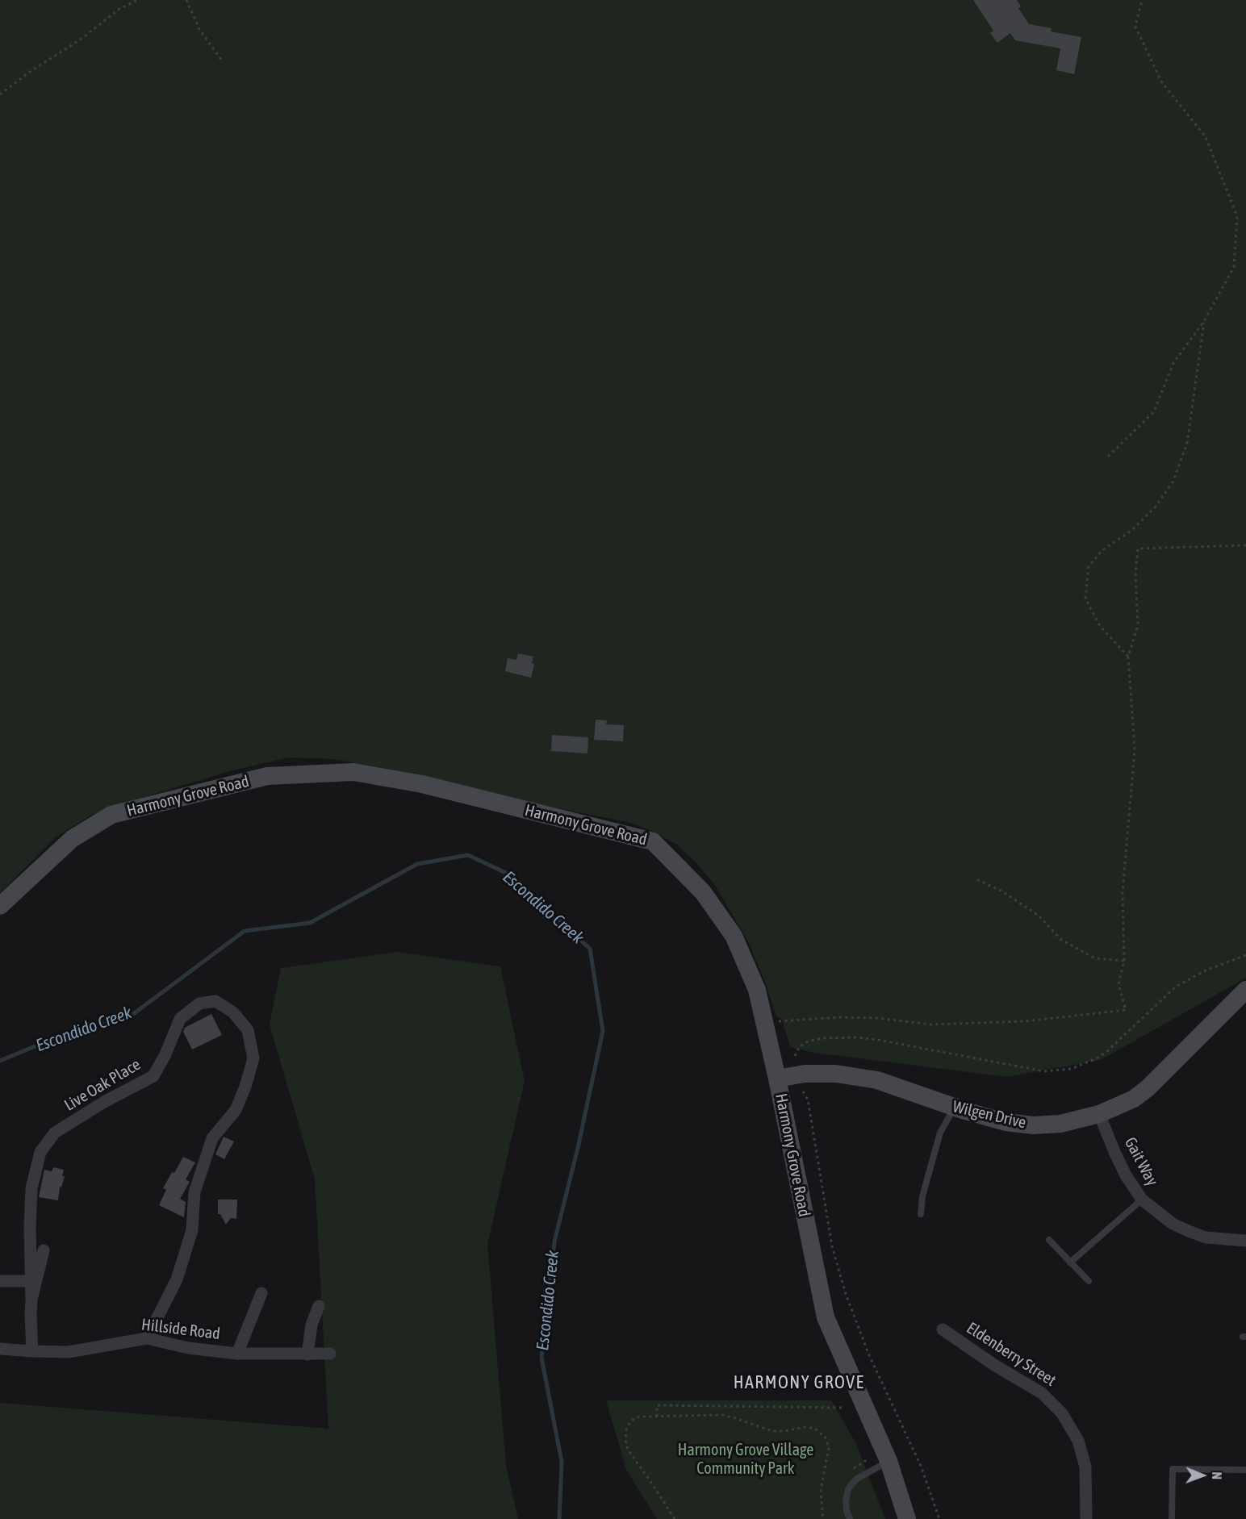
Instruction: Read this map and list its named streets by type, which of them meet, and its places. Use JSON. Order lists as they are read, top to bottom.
{
  "streets": {
    "main road": ["Harmony Grove Road", "Wilgen Drive"],
    "street": [
      "Live Oak Place",
      "Gait Way",
      "Hillside Road",
      "Eldenberry Street"
    ]
  },
  "crossings": [
    ["Harmony Grove Road", "Wilgen Drive"],
    ["Live Oak Place", "Hillside Road"],
    ["Wilgen Drive", "Gait Way"]
  ],
  "districts": ["HARMONY GROVE"],
  "water": ["Escondido Creek"],
  "parks": ["Harmony Grove Village Community Park"],
  "north": "right"
}
